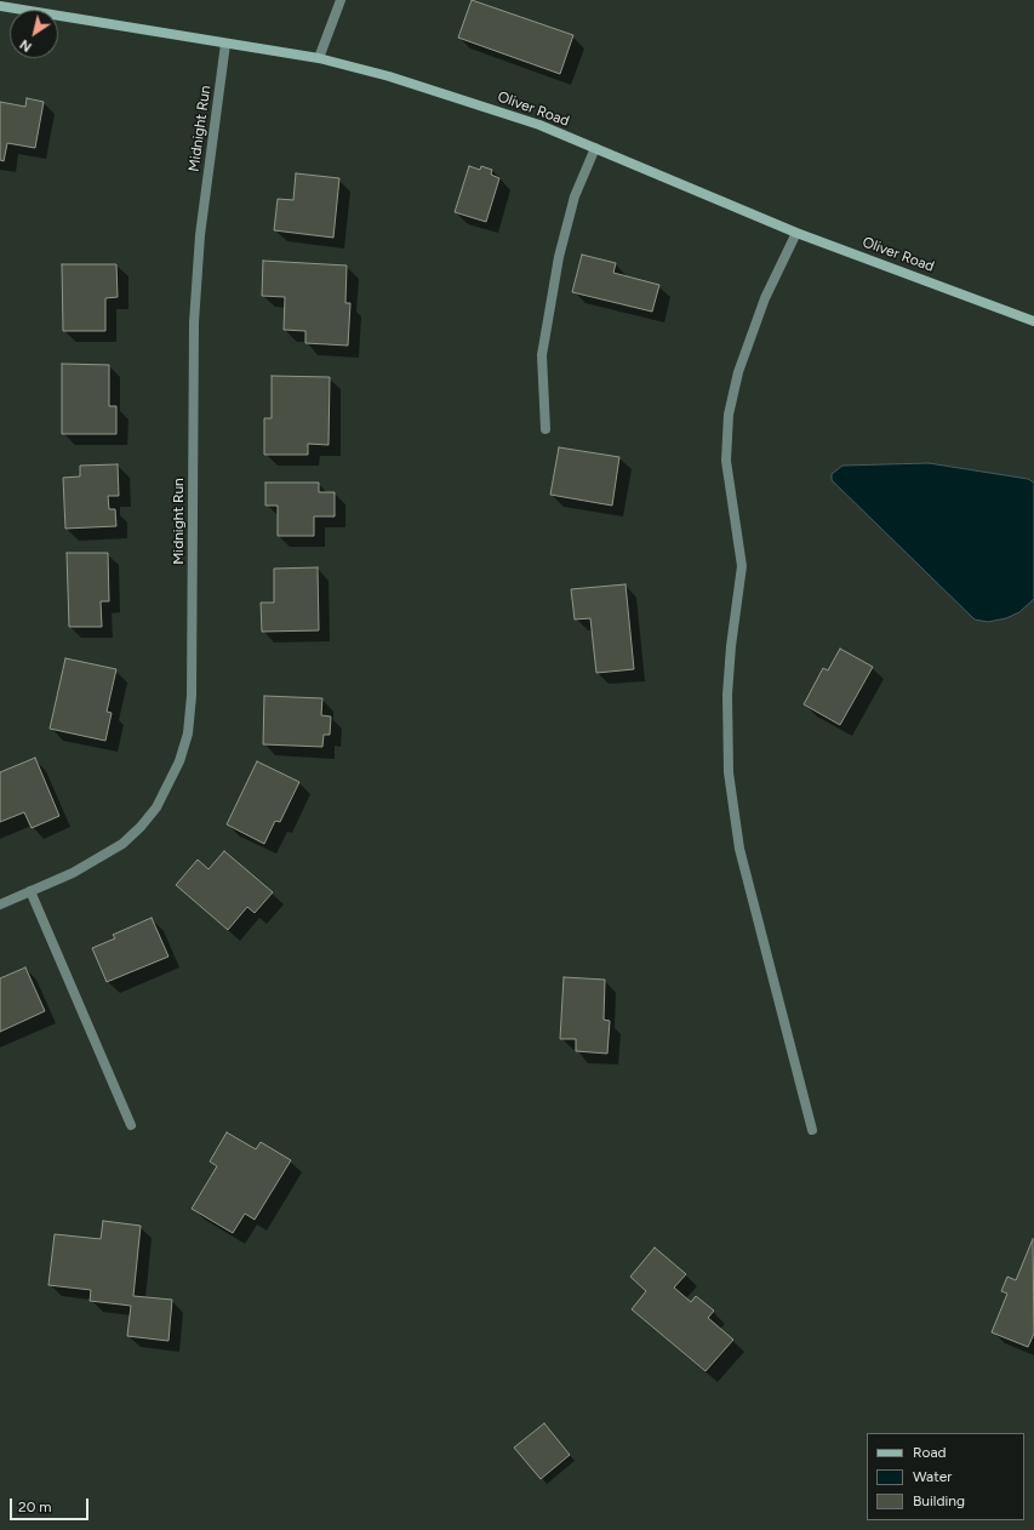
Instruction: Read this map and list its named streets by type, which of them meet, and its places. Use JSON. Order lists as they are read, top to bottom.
{
  "streets": {
    "street": ["Oliver Road", "Midnight Run"]
  },
  "crossings": [
    ["Oliver Road", "Midnight Run"]
  ],
  "legend": ["Road", "Water", "Building"],
  "scale_bar": "20 m",
  "north": "bottom left"
}
